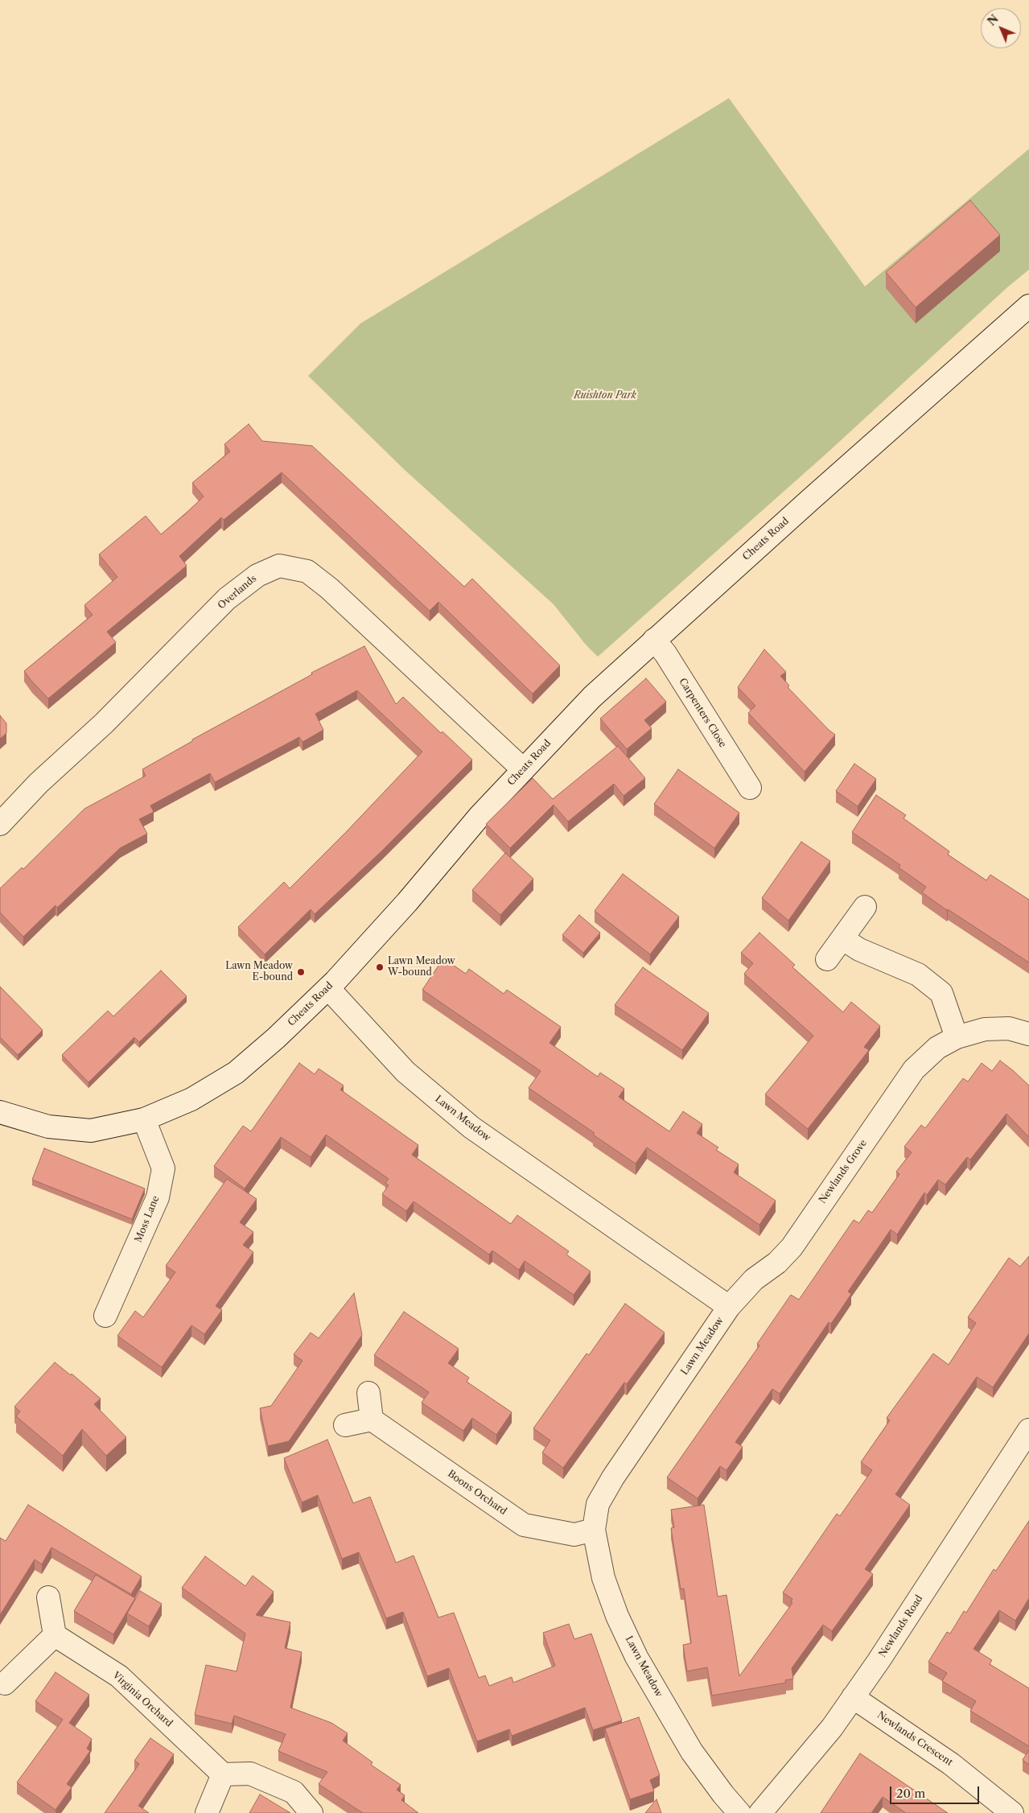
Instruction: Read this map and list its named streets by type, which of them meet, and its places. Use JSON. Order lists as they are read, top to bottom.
{
  "streets": {
    "street": [
      "Cheats Road",
      "Overlands",
      "Carpenters Close",
      "Lawn Meadow",
      "Newlands Grove",
      "Moss Lane",
      "Boons Orchard",
      "Newlands Road",
      "Virginia Orchard",
      "Newlands Crescent"
    ]
  },
  "crossings": [
    ["Cheats Road", "Overlands"],
    ["Cheats Road", "Carpenters Close"],
    ["Cheats Road", "Lawn Meadow"],
    ["Cheats Road", "Moss Lane"],
    ["Lawn Meadow", "Newlands Grove"],
    ["Lawn Meadow", "Boons Orchard"],
    ["Newlands Road", "Newlands Crescent"]
  ],
  "parks": ["Ruishton Park"],
  "places": ["Lawn Meadow W-bound", "Lawn Meadow E-bound"],
  "scale_bar": "20 m",
  "north": "top left"
}
